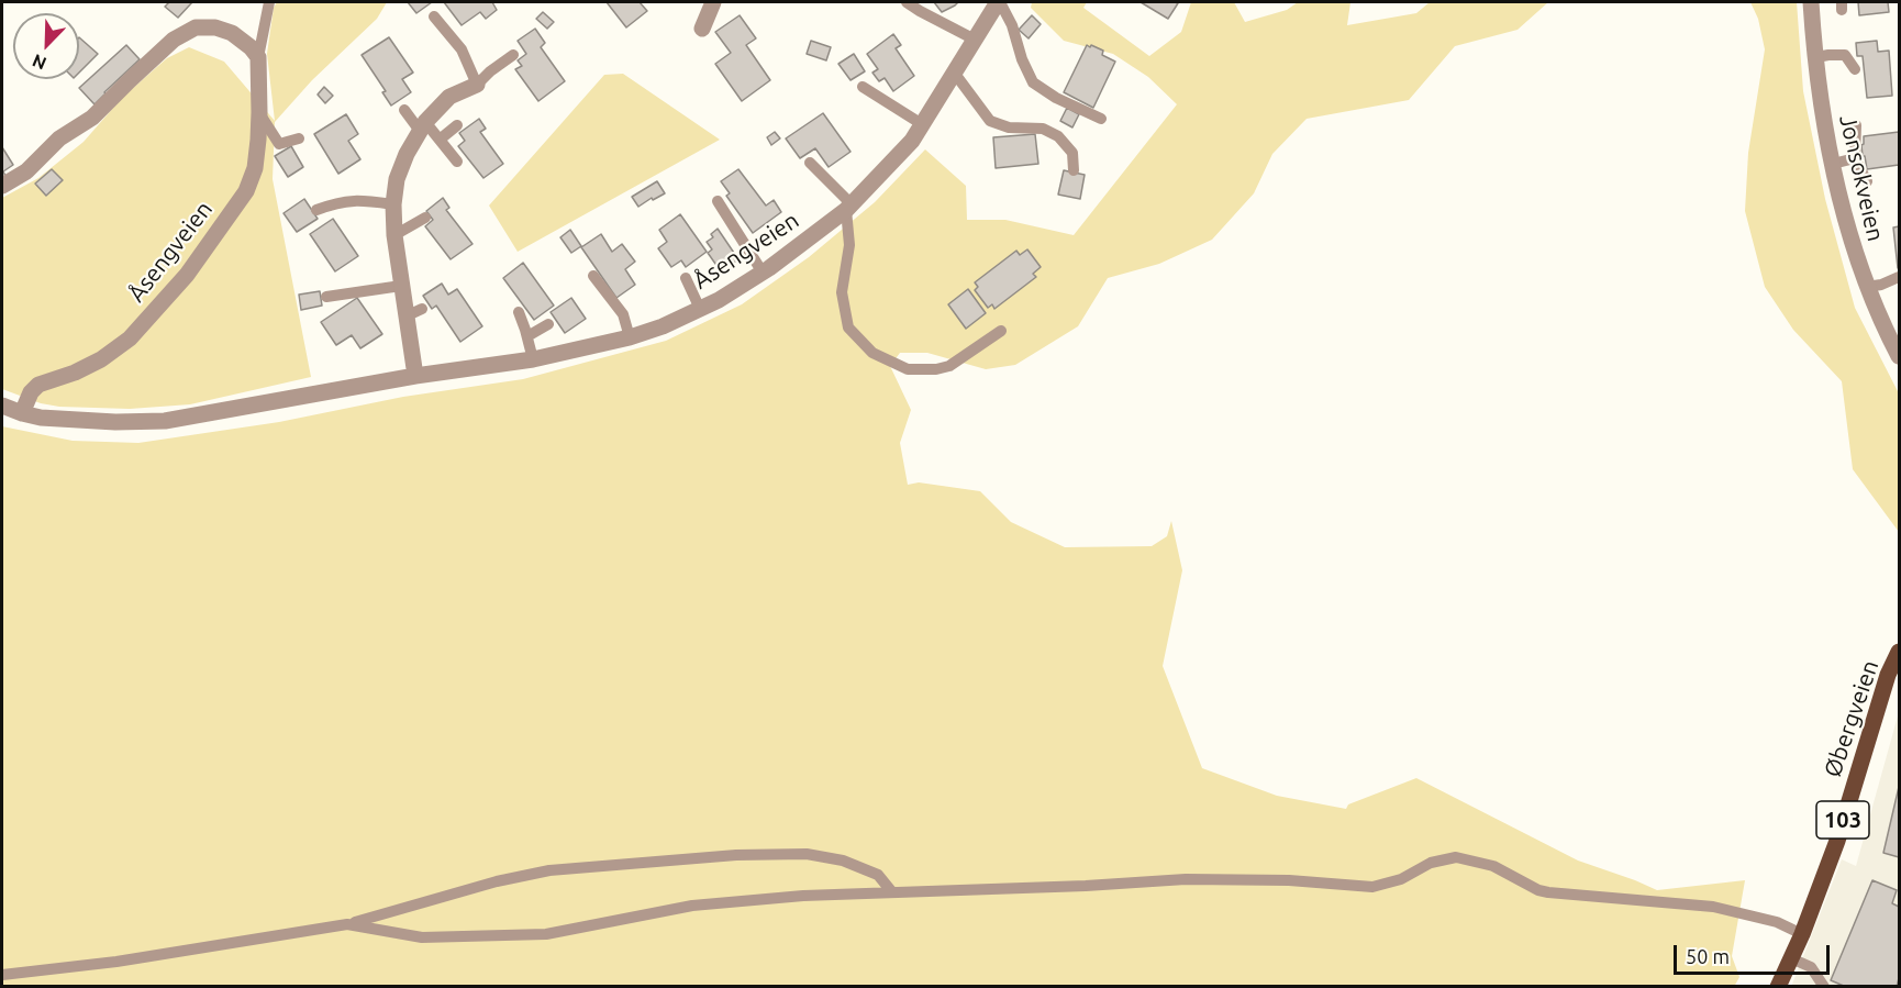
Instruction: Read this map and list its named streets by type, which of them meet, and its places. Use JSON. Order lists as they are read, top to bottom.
{
  "streets": {
    "main road": ["Øbergveien", "103"],
    "street": ["Jonsokveien", "Åsengveien"]
  },
  "scale_bar": "50 m",
  "north": "bottom left"
}
